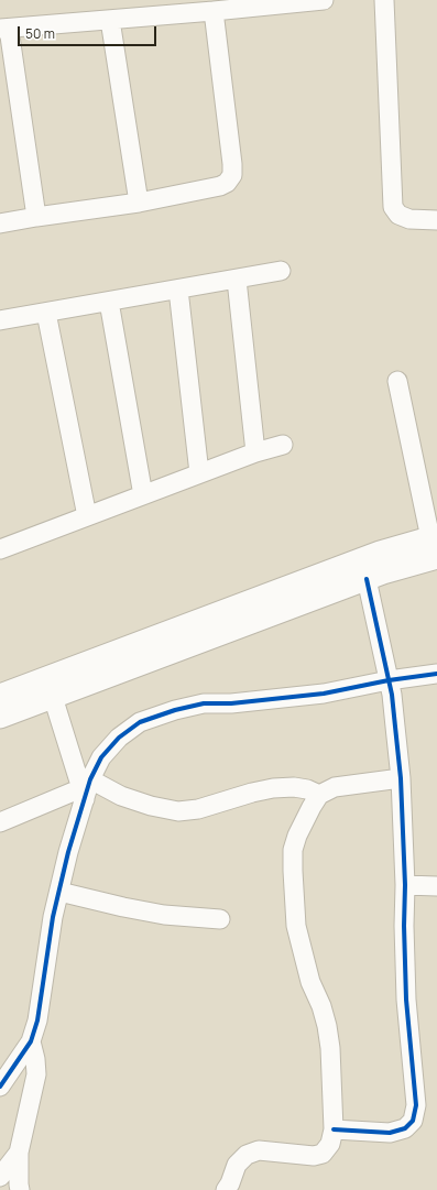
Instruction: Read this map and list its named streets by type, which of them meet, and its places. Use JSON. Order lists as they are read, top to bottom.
{
  "scale_bar": "50 m"
}
